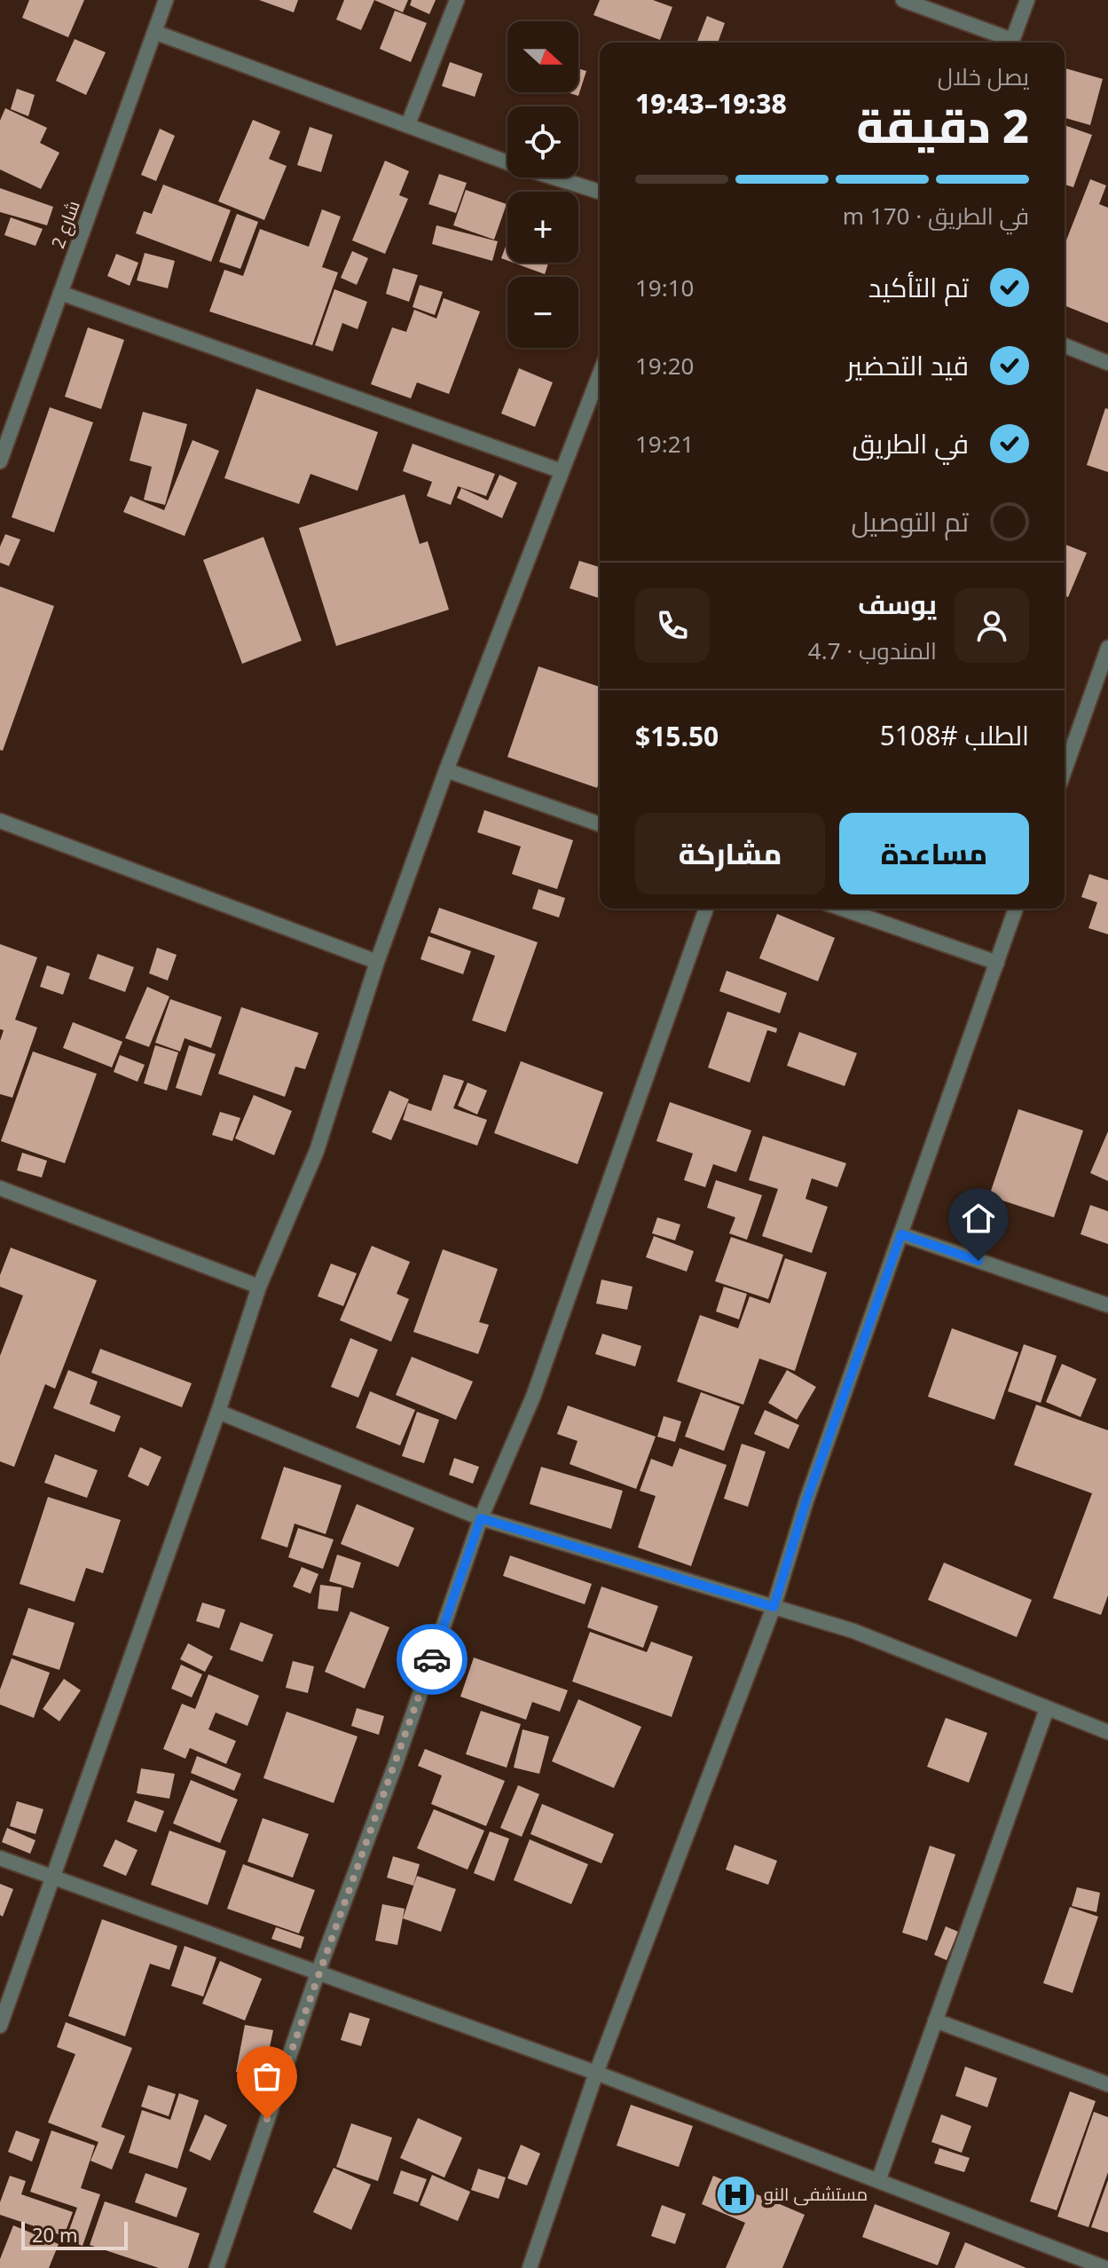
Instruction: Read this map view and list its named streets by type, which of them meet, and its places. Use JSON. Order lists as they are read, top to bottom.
{
  "streets": {
    "street": ["شارع 2"]
  },
  "places": {
    "hospital": ["مستشفى النو"]
  },
  "scale_bar": "20 m",
  "north": "right",
  "page": {
    "map_buttons": ["+", "−"],
    "heading": ["2 دقيقة", "يصل خلال", "19:38–19:43"],
    "panel": [
      "يوسف",
      "المندوب · 4.7",
      "الطلب #5108",
      "$15.50"
    ],
    "bar": "في الطريق · 170 m",
    "list": [
      ["تم التأكيد", "19:10"],
      ["قيد التحضير", "19:20"],
      ["في الطريق", "19:21"],
      "تم التوصيل"
    ],
    "buttons": ["مساعدة", "مشاركة"],
    "scale": "20 m"
  }
}
